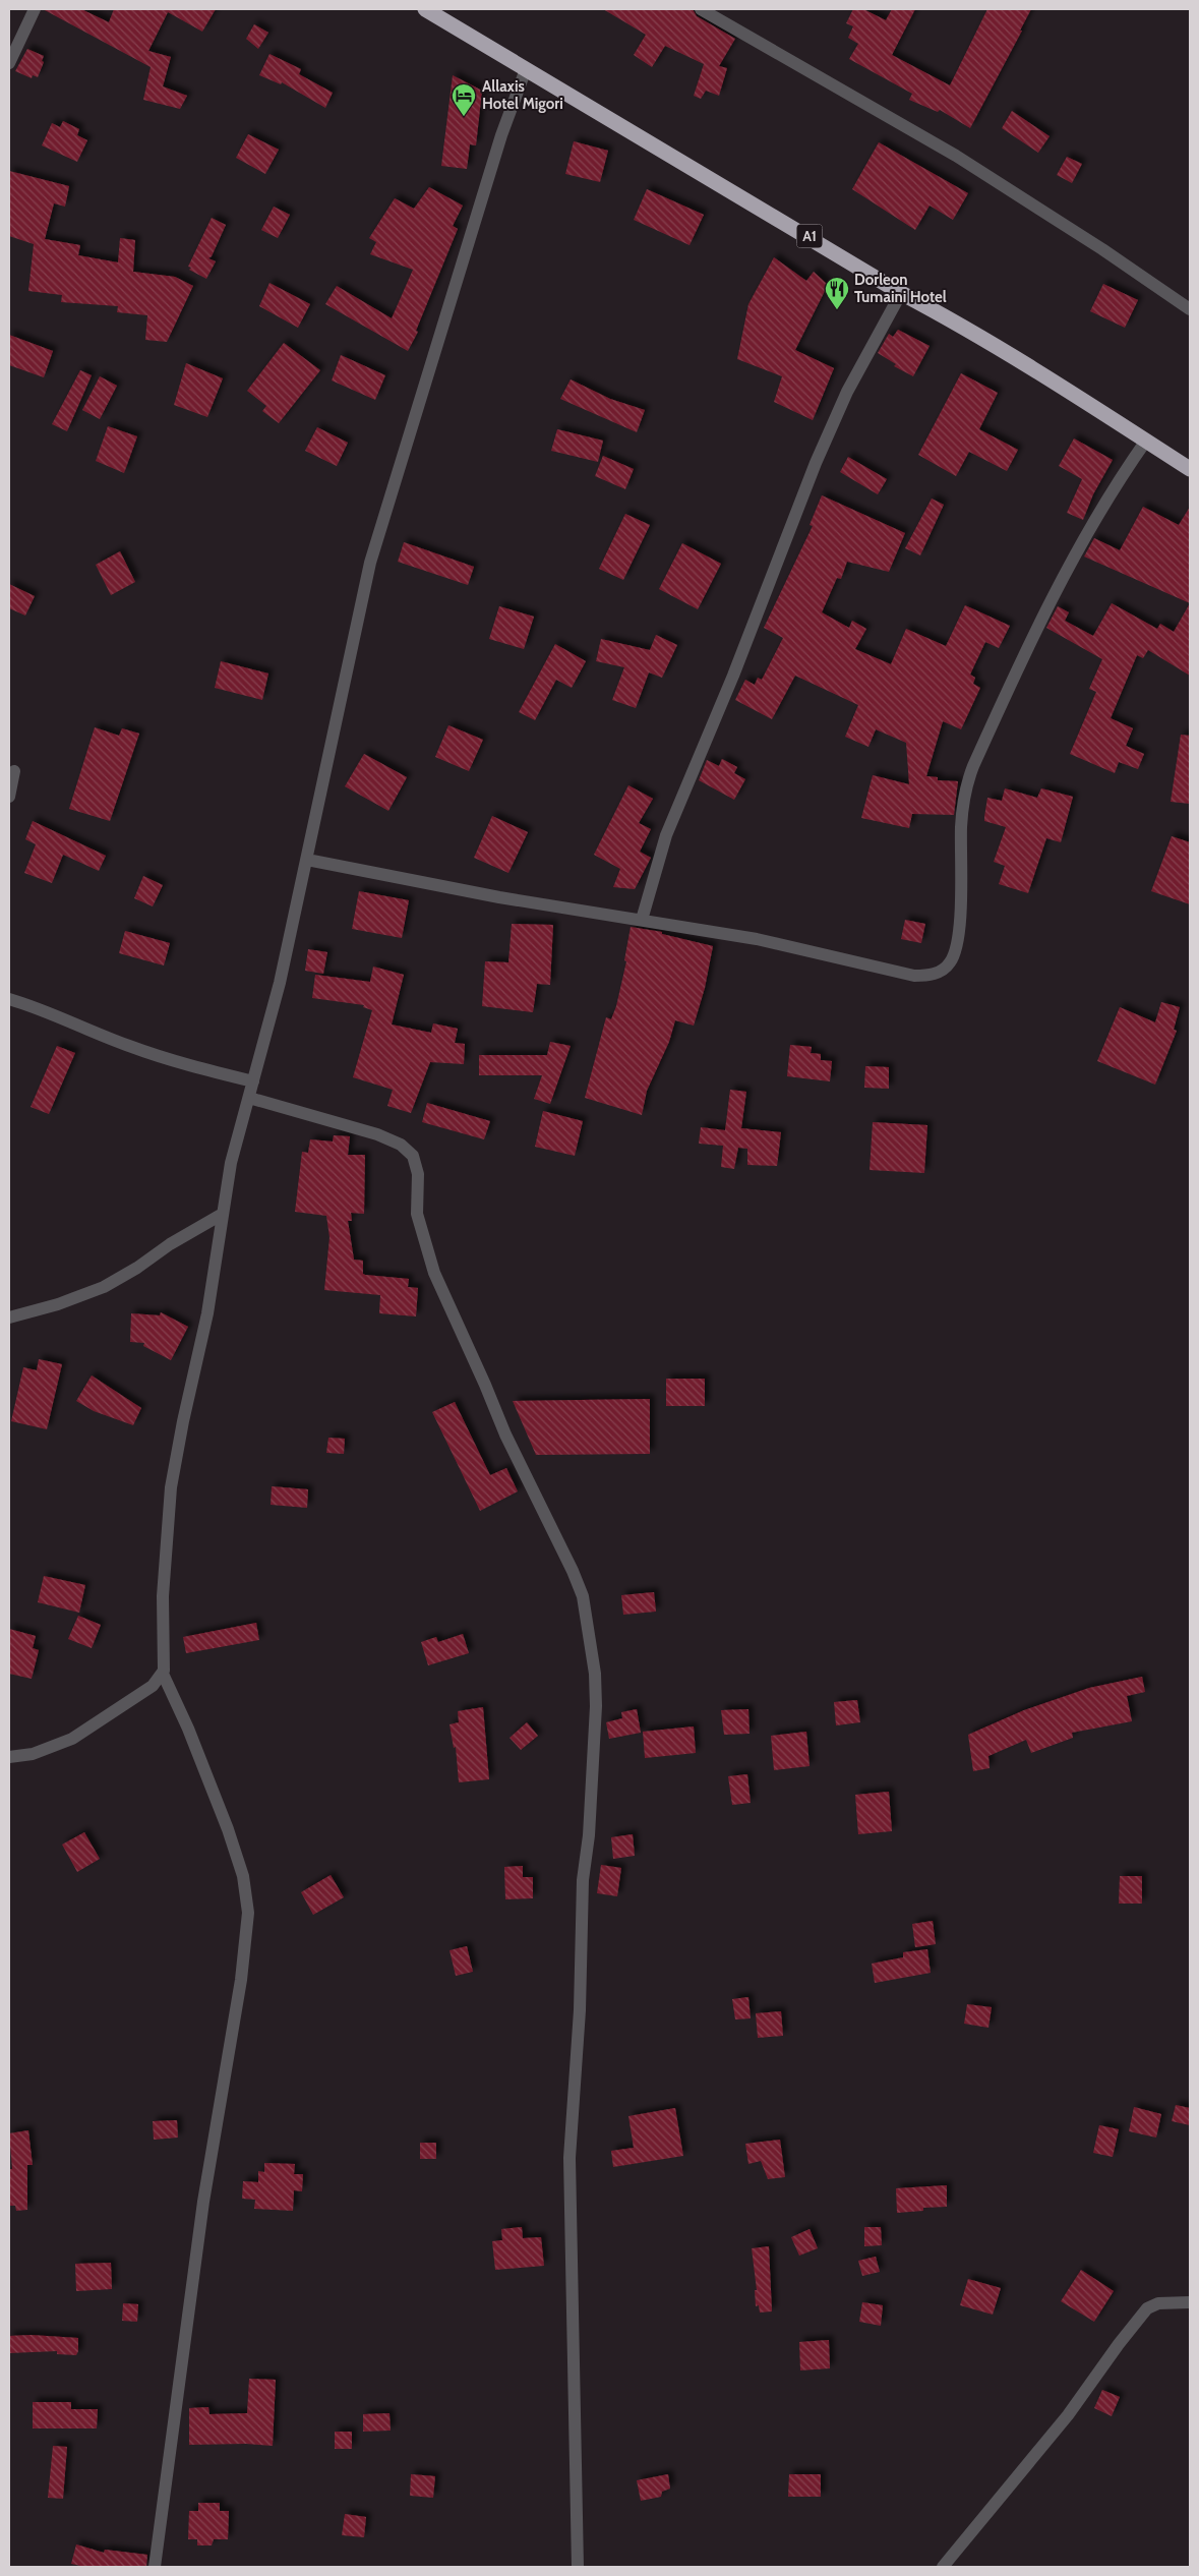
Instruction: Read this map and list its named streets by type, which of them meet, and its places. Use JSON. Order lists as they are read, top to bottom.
{
  "streets": {
    "highway": ["A1"]
  },
  "places": {
    "hotel": ["Allaxis Hotel Migori"],
    "restaurant": ["Dorleon Tumaini Hotel"]
  }
}
